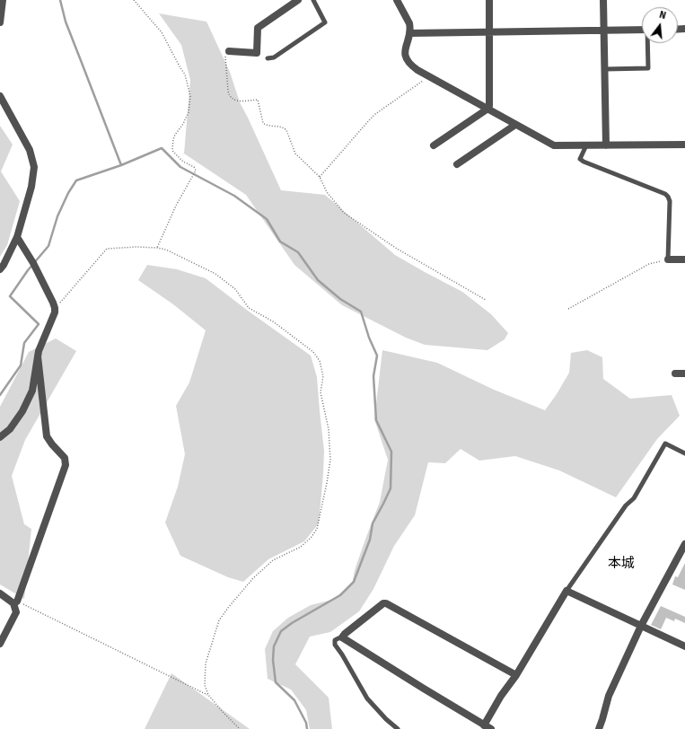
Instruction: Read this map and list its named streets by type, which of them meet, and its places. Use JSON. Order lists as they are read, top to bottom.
{
  "districts": ["本城"],
  "north": "top"
}
